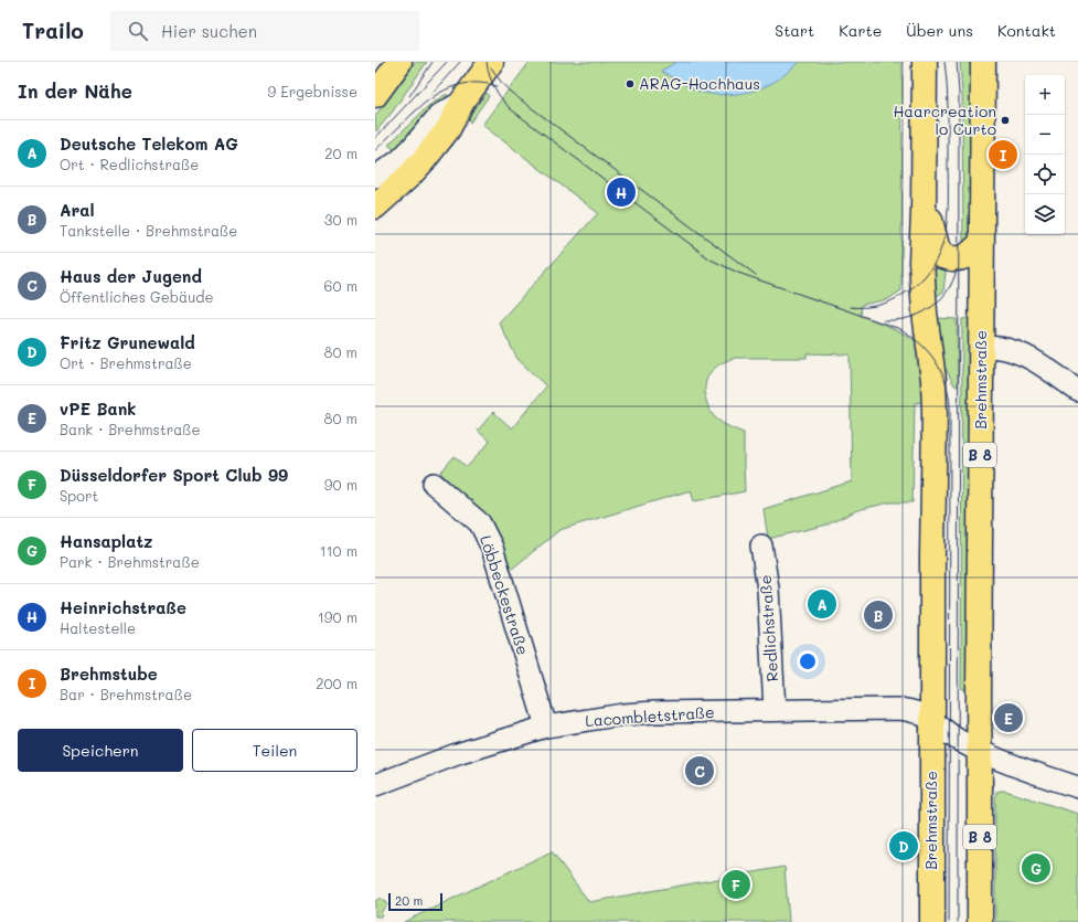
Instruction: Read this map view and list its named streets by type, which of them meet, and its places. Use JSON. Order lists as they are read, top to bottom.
{
  "streets": {
    "main road": ["Brehmstraße", "B 8"],
    "street": ["Löbbeckestraße", "Redlichstraße", "Lacombletstraße"]
  },
  "crossings": [
    ["Brehmstraße", "Lacombletstraße"],
    ["Löbbeckestraße", "Lacombletstraße"],
    ["Redlichstraße", "Lacombletstraße"]
  ],
  "places": ["ARAG-Hochhaus", "Haarcreation lo Curto"],
  "scale_bar": "20 m",
  "page": {
    "header": "Trailo",
    "search": "Hier suchen",
    "nav": [
      "Start",
      "Karte",
      "Über uns",
      "Kontakt"
    ],
    "heading": ["In der Nähe", "9 Ergebnisse"],
    "map_buttons": ["+", "−"],
    "list": [
      {
        "mark": "A",
        "name": "Deutsche Telekom AG",
        "note": "Ort · Redlichstraße",
        "value": "20 m"
      },
      {
        "mark": "B",
        "name": "Aral",
        "note": "Tankstelle · Brehmstraße",
        "value": "30 m"
      },
      {
        "mark": "C",
        "name": "Haus der Jugend",
        "note": "Öffentliches Gebäude",
        "value": "60 m"
      },
      {
        "mark": "D",
        "name": "Fritz Grunewald",
        "note": "Ort · Brehmstraße",
        "value": "80 m"
      },
      {
        "mark": "E",
        "name": "vPE Bank",
        "note": "Bank · Brehmstraße",
        "value": "80 m"
      },
      {
        "mark": "F",
        "name": "Düsseldorfer Sport Club 99",
        "note": "Sport",
        "value": "90 m"
      },
      {
        "mark": "G",
        "name": "Hansaplatz",
        "note": "Park · Brehmstraße",
        "value": "110 m"
      },
      {
        "mark": "H",
        "name": "Heinrichstraße",
        "note": "Haltestelle",
        "value": "190 m"
      },
      {
        "mark": "I",
        "name": "Brehmstube",
        "note": "Bar · Brehmstraße",
        "value": "200 m"
      }
    ],
    "pins": [
      "I",
      "H",
      "A",
      "B",
      "E",
      "C",
      "D",
      "G",
      "F"
    ],
    "buttons": ["Speichern", "Teilen"],
    "scale": "20 m"
  }
}
